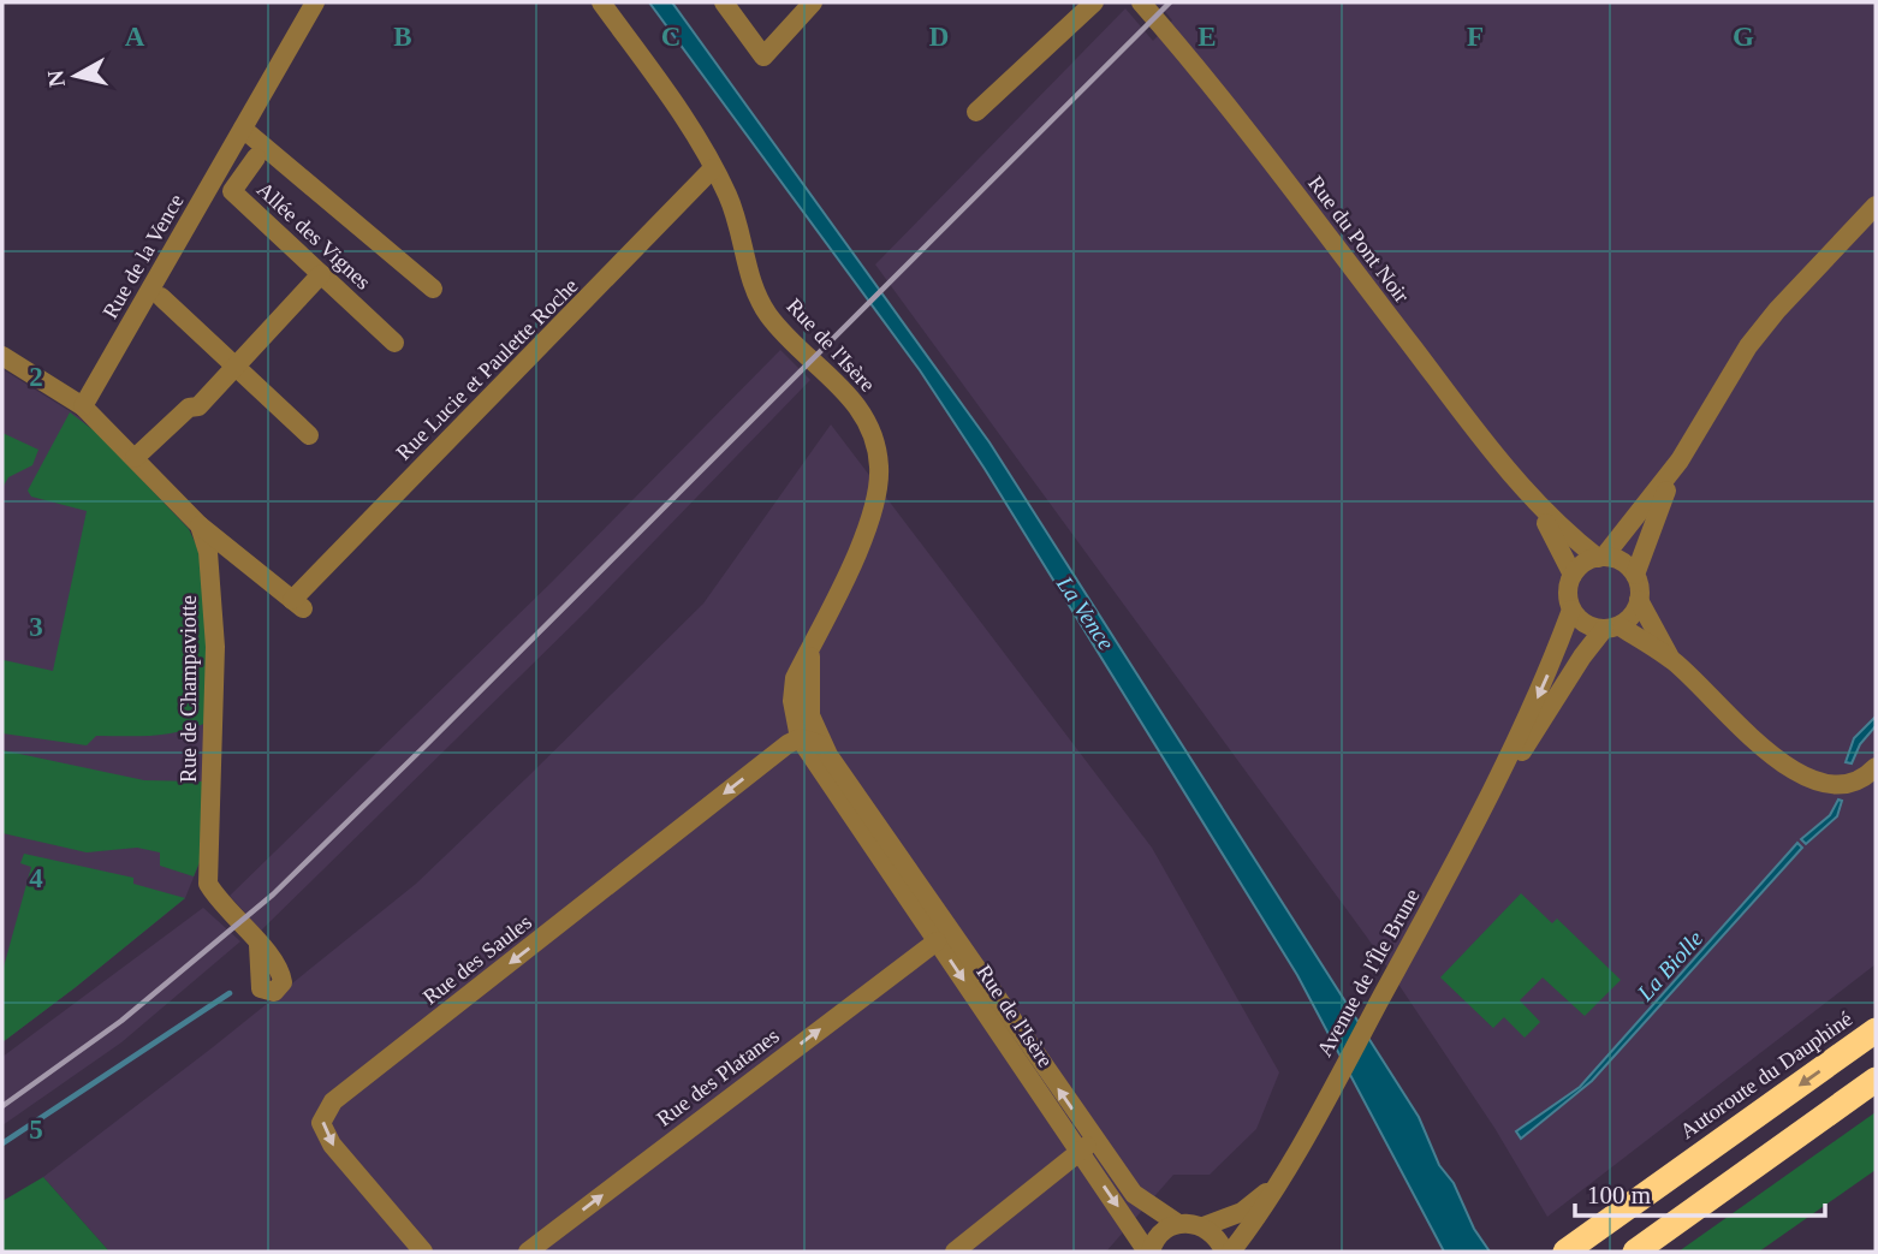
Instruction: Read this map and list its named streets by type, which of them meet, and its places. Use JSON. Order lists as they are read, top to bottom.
{
  "streets": {
    "highway": ["Autoroute du Dauphiné"],
    "street": [
      "Allée des Vignes",
      "Rue du Pont Noir",
      "Rue de la Vence",
      "Rue de l'Isère",
      "Rue Lucie et Paulette Roche",
      "Rue de Champaviotte",
      "Rue des Saules",
      "Avenue de l'Île Brune",
      "Rue des Platanes"
    ]
  },
  "crossings": [
    ["Rue du Pont Noir", "Avenue de l'Île Brune"],
    ["Rue de l'Isère", "Rue Lucie et Paulette Roche"],
    ["Rue de l'Isère", "Rue des Saules"],
    ["Rue de l'Isère", "Rue des Platanes"],
    ["Rue Lucie et Paulette Roche", "Rue de Champaviotte"]
  ],
  "one_way": ["Rue des Saules", "Rue des Platanes"],
  "water": ["La Vence", "La Biolle"],
  "scale_bar": "100 m",
  "north": "left",
  "grid": {
    "columns": [
      "A",
      "B",
      "C",
      "D",
      "E",
      "F",
      "G"
    ],
    "rows": [
      "2",
      "3",
      "4",
      "5"
    ]
  }
}
